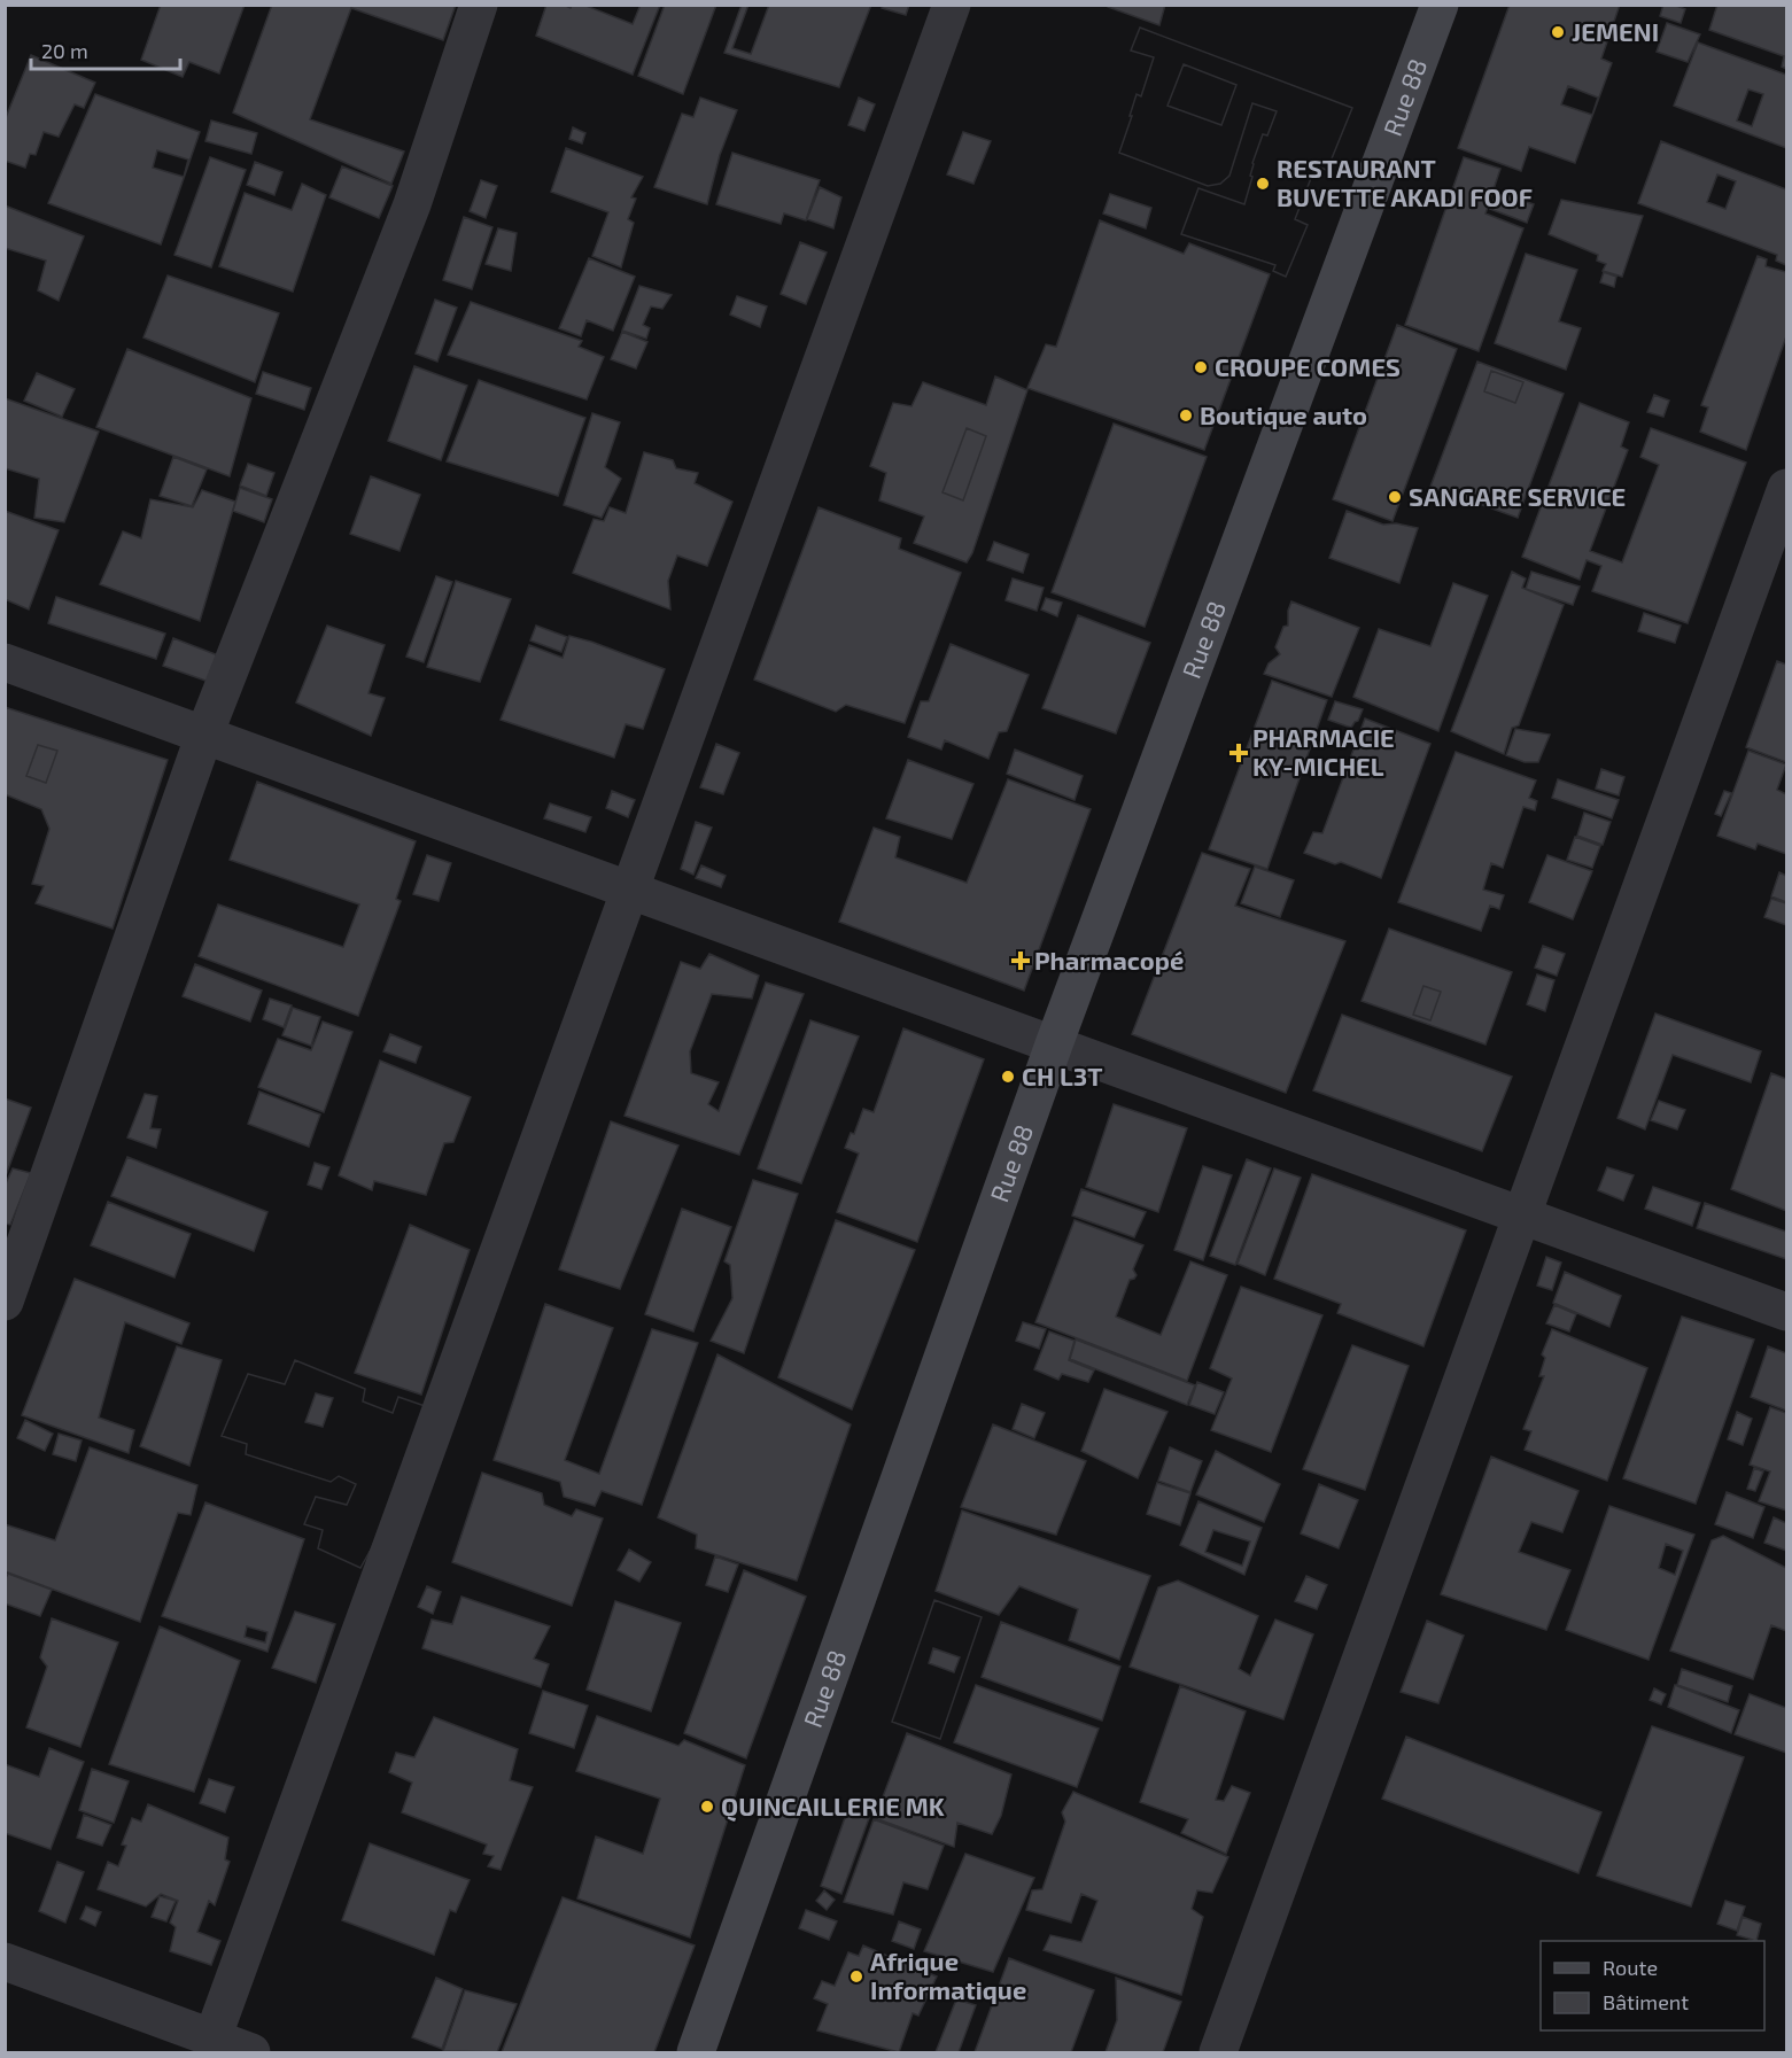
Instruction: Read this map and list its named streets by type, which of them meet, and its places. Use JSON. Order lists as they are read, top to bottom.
{
  "streets": {
    "main road": ["Rue 88"]
  },
  "places": {
    "other": [
      "JEMENI",
      "RESTAURANT BUVETTE AKADI FOOF",
      "CROUPE COMES",
      "Boutique auto",
      "SANGARE SERVICE",
      "CH L3T",
      "QUINCAILLERIE MK",
      "Afrique Informatique"
    ],
    "health": ["PHARMACIE KY-MICHEL", "Pharmacopé"]
  },
  "legend": ["Route", "Bâtiment"],
  "scale_bar": "20 m"
}
